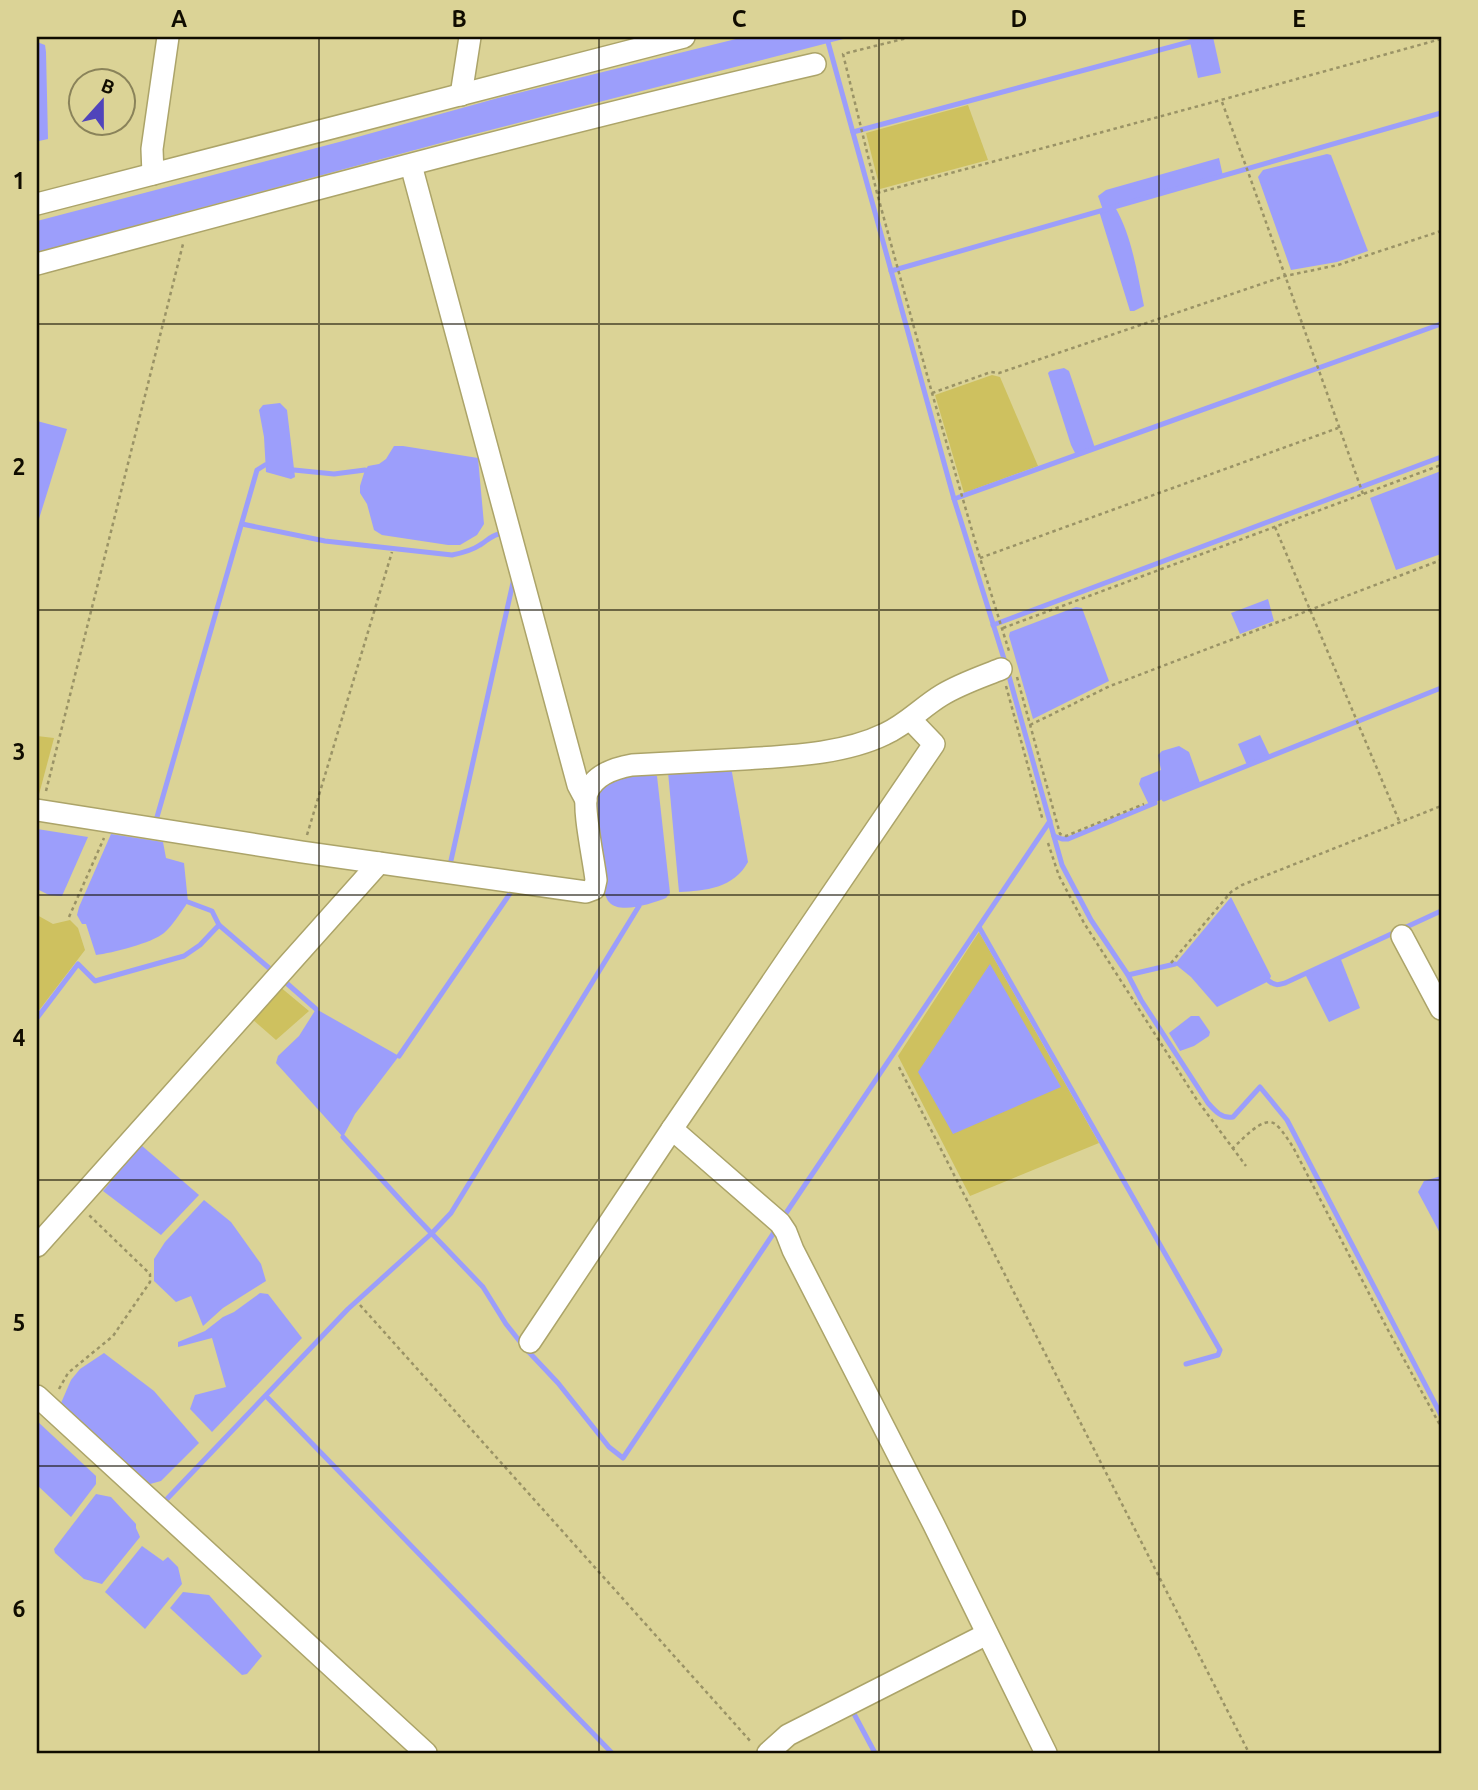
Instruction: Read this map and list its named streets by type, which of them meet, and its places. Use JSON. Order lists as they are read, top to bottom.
{
  "north": "top",
  "grid": {
    "columns": [
      "A",
      "B",
      "C",
      "D",
      "E"
    ],
    "rows": [
      "1",
      "2",
      "3",
      "4",
      "5",
      "6"
    ]
  }
}
